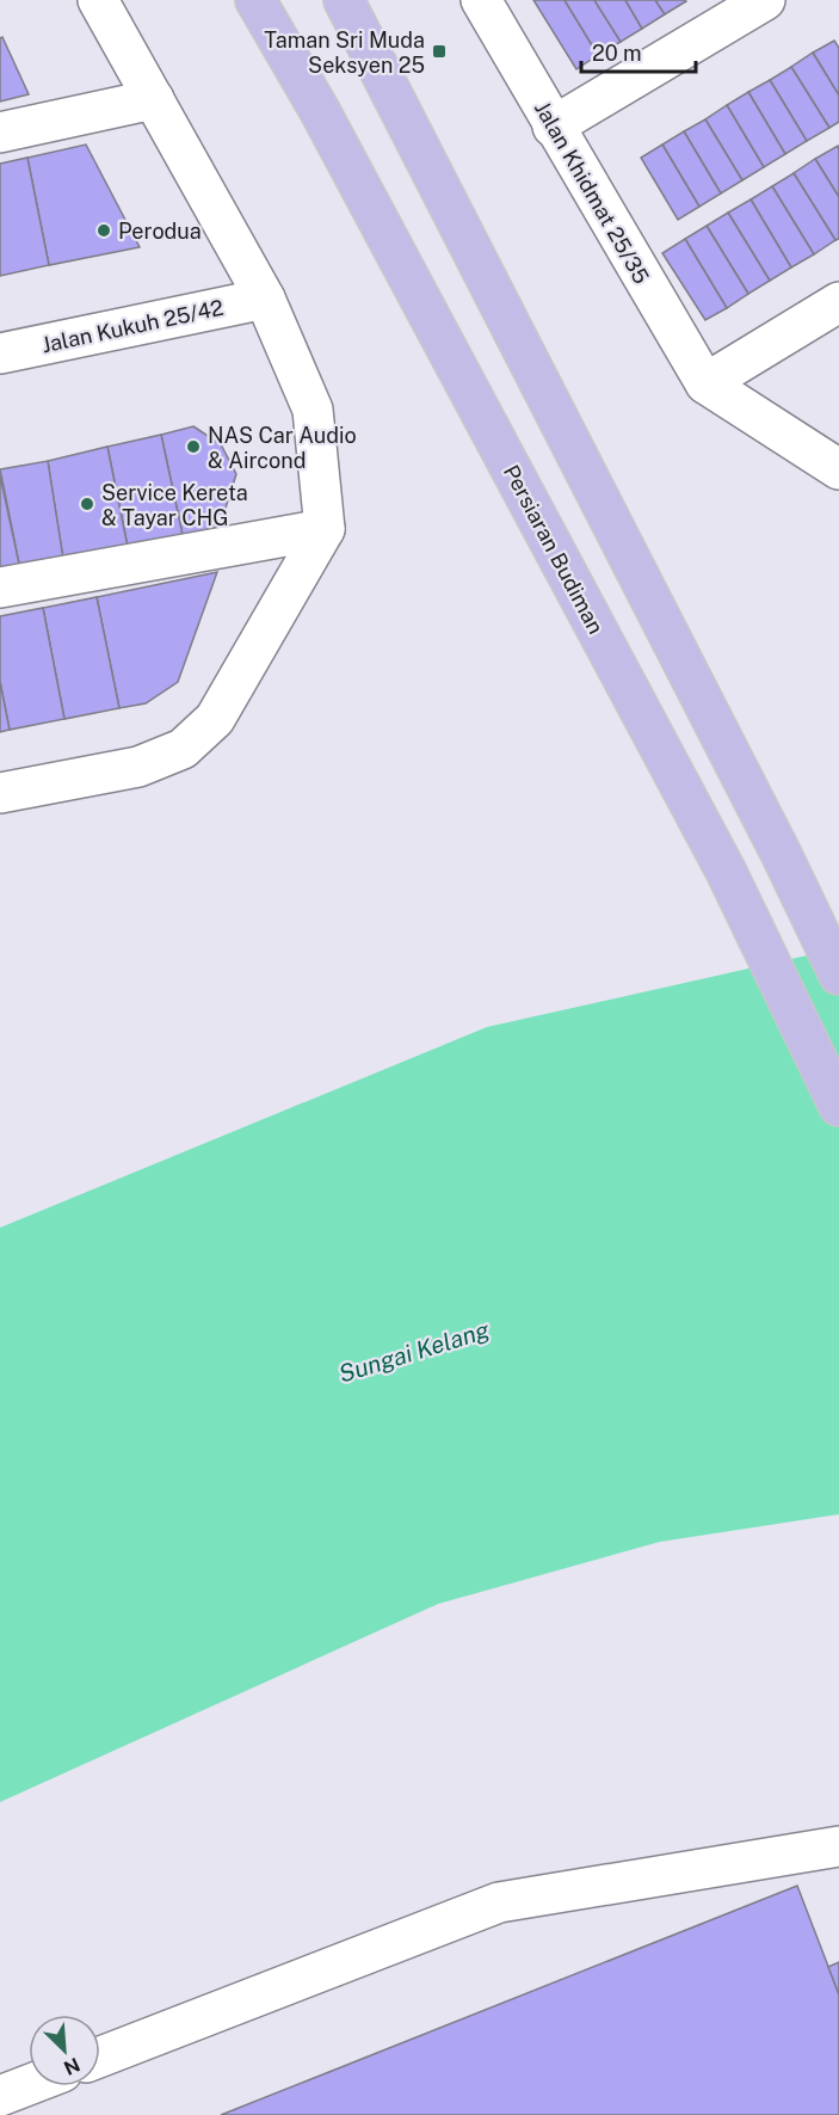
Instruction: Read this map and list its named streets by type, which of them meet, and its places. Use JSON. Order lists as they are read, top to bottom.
{
  "streets": {
    "main road": ["Persiaran Budiman"],
    "street": ["Jalan Khidmat 25/35", "Jalan Kukuh 25/42"]
  },
  "water": ["Sungai Kelang"],
  "places": {
    "transit": ["Taman Sri Muda Seksyen 25"],
    "other": ["Perodua", "NAS Car Audio & Aircond", "Service Kereta & Tayar CHG"]
  },
  "scale_bar": "20 m",
  "north": "bottom right"
}
